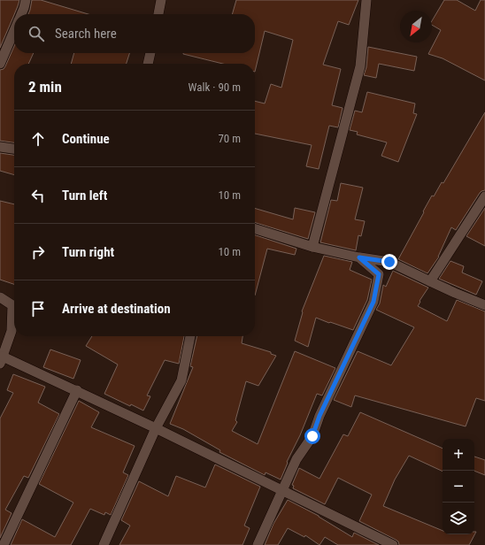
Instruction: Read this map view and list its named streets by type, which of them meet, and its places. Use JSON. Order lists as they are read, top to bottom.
{
  "north": "bottom left",
  "page": {
    "search": "Search here",
    "heading": ["2 min", "Walk · 90 m"],
    "list": [
      ["Continue", "70 m"],
      ["Turn left", "10 m"],
      ["Turn right", "10 m"],
      "Arrive at destination"
    ],
    "map_buttons": ["+", "−"]
  }
}
